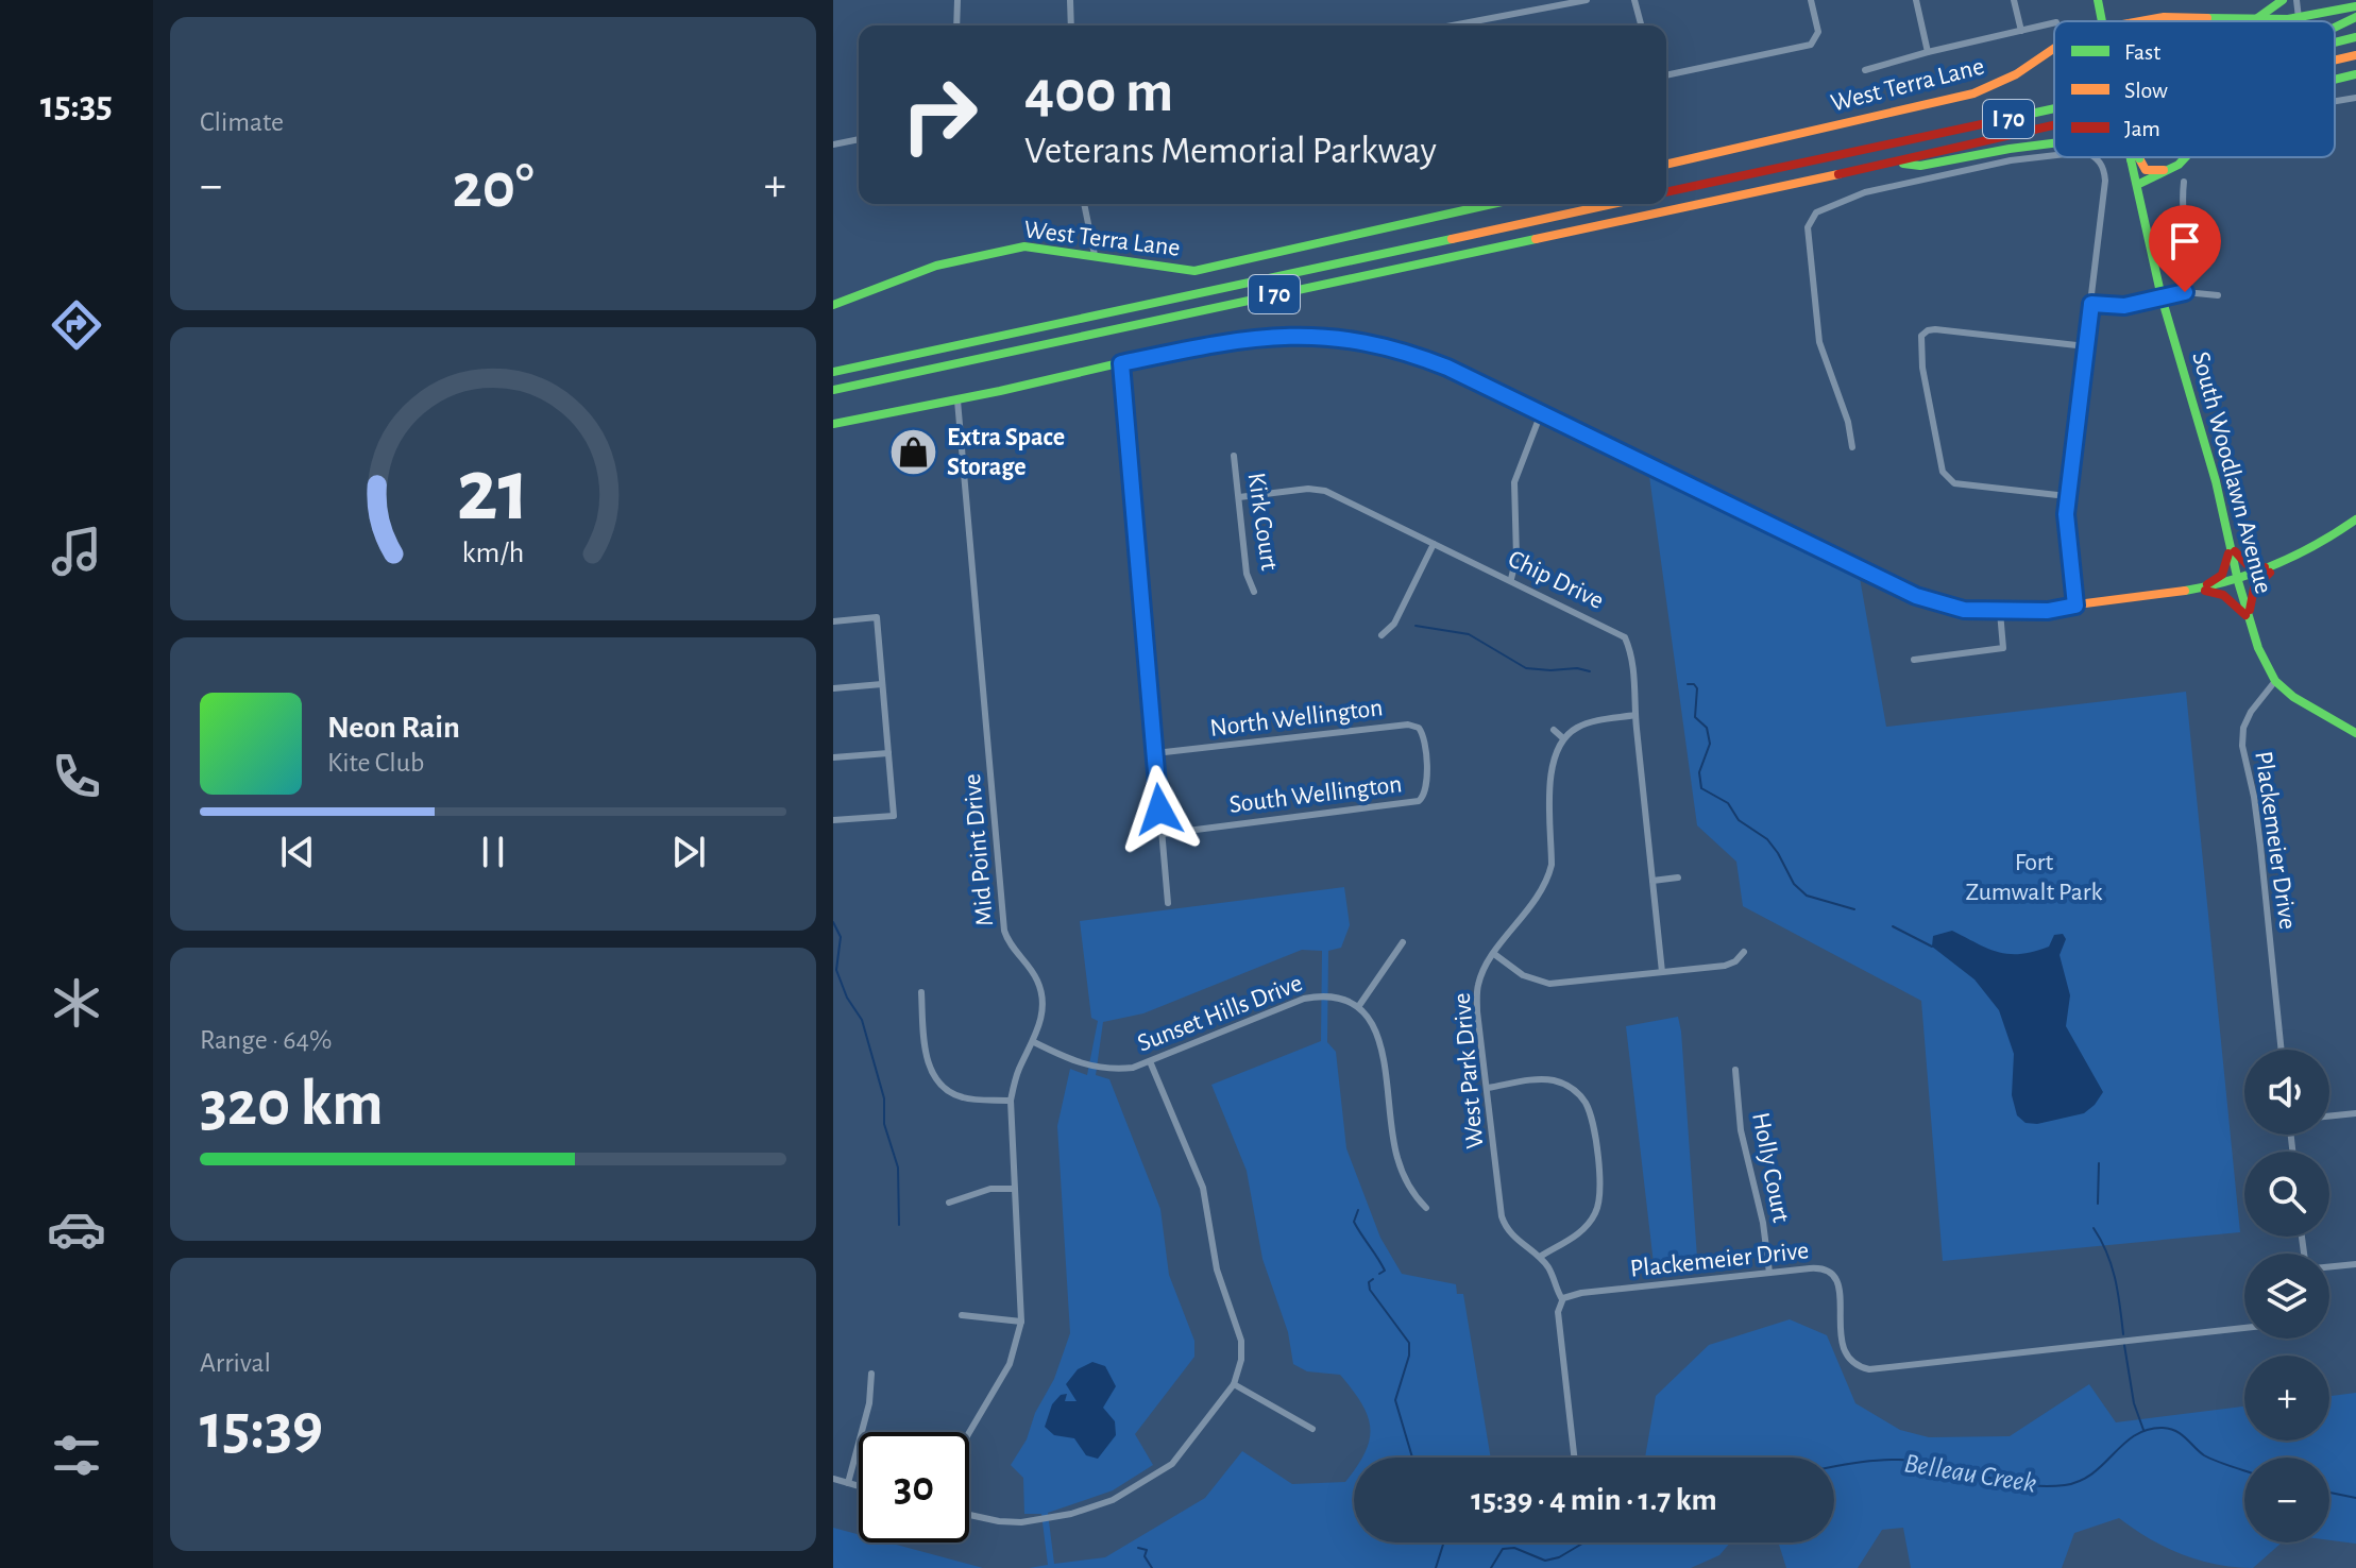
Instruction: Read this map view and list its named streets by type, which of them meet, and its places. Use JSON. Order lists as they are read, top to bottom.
{
  "streets": {
    "main road": ["West Terra Lane", "I 70", "South Woodlawn Avenue"],
    "street": [
      "Kirk Court",
      "Chip Drive",
      "North Wellington",
      "South Wellington",
      "Plackemeier Drive",
      "Mid Point Drive",
      "Sunset Hills Drive",
      "West Park Drive",
      "Holly Court"
    ]
  },
  "crossings": [
    ["South Woodlawn Avenue", "Plackemeier Drive"],
    ["Kirk Court", "Chip Drive"],
    ["North Wellington", "South Wellington"],
    ["Plackemeier Drive", "West Park Drive"],
    ["Plackemeier Drive", "Holly Court"],
    ["Mid Point Drive", "Sunset Hills Drive"]
  ],
  "water": ["Belleau Creek"],
  "parks": ["Fort Zumwalt Park"],
  "places": {
    "shop": ["Extra Space Storage"]
  },
  "legend": ["Fast", "Slow", "Jam"],
  "page": {
    "tabs": "15:35",
    "tile": [
      "Climate",
      ["Range · 64%", "320 km"],
      ["Arrival", "15:39"]
    ],
    "turn": ["400 m", "Veterans Memorial Parkway"],
    "heat": ["−", "20°", "+"],
    "song": ["Neon Rain", "Kite Club"],
    "map_buttons": ["+", "−"],
    "limit": "30",
    "trip": "15:39 · 4 min · 1.7 km",
    "gauge": ["21", "km/h"]
  }
}
